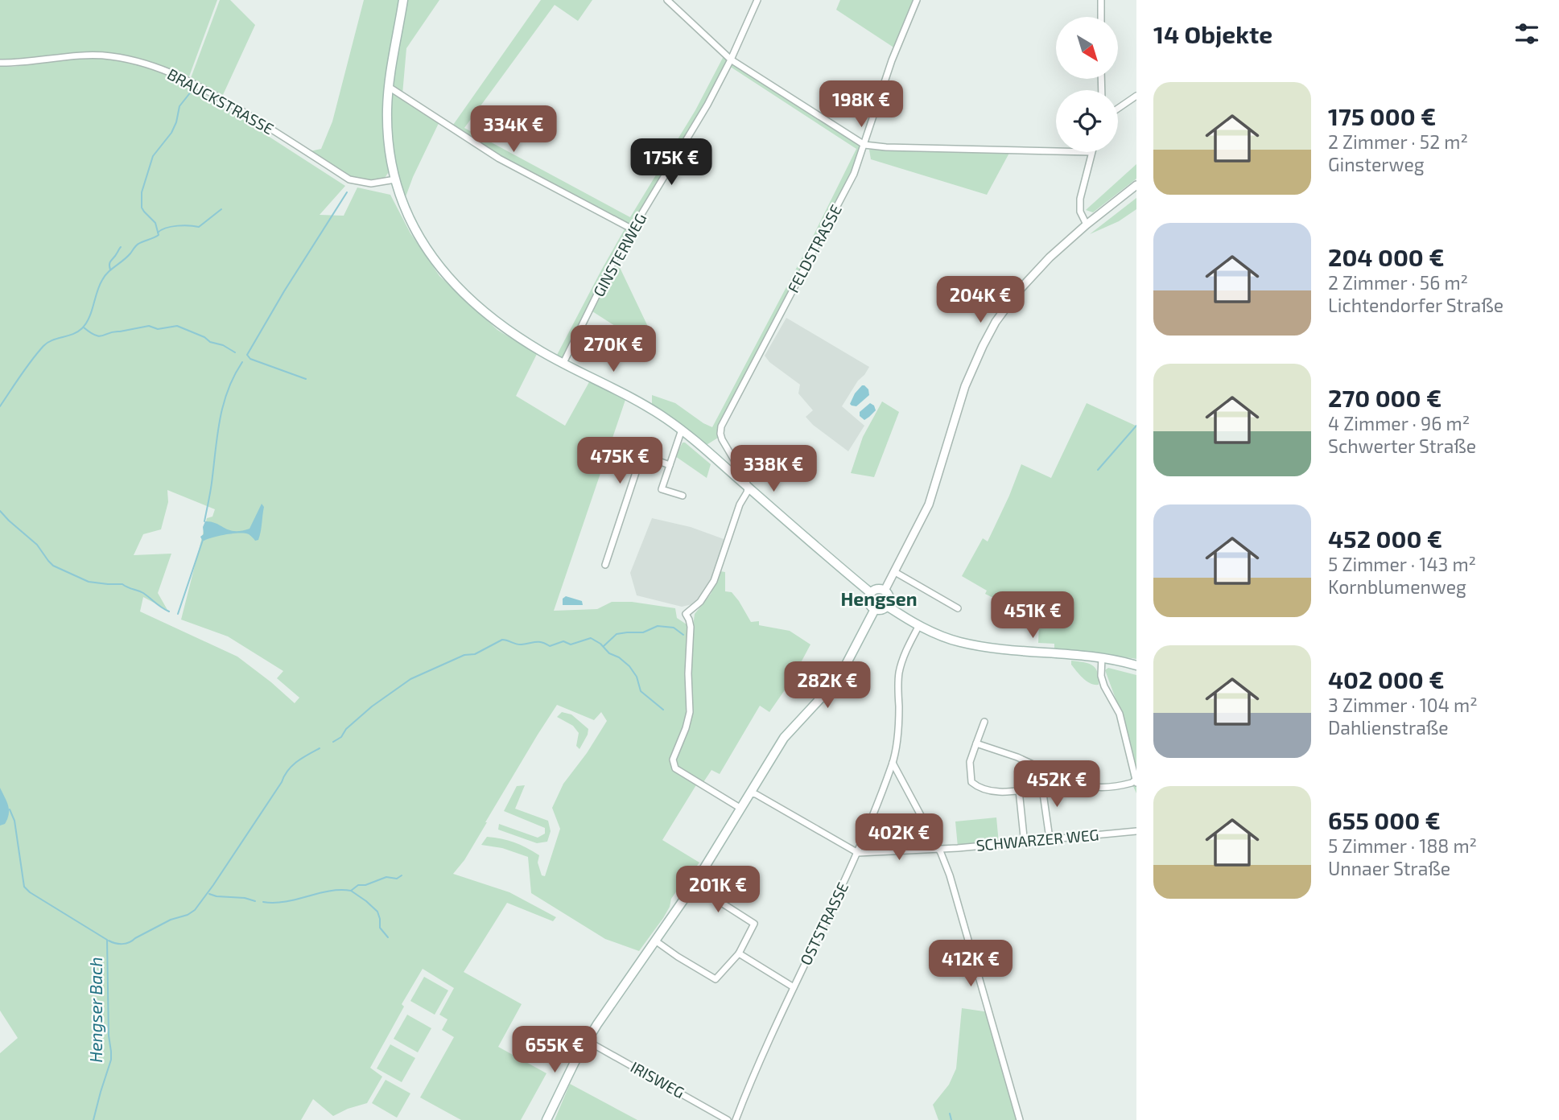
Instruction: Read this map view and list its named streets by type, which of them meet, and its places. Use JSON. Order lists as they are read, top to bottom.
{
  "streets": {
    "street": [
      "BRAUCKSTRASSE",
      "FELDSTRASSE",
      "GINSTERWEG",
      "SCHWARZER WEG",
      "OSTSTRASSE",
      "IRISWEG"
    ]
  },
  "crossings": [
    ["SCHWARZER WEG", "OSTSTRASSE"]
  ],
  "districts": ["Hengsen"],
  "water": ["Hengser Bach"],
  "north": "bottom right",
  "page": {
    "heading": "14 Objekte",
    "list": [
      {
        "name": "175 000 €",
        "note": "2 Zimmer · 52 m² · Ginsterweg"
      },
      {
        "name": "204 000 €",
        "note": "2 Zimmer · 56 m² · Lichtendorfer Straße"
      },
      {
        "name": "270 000 €",
        "note": "4 Zimmer · 96 m² · Schwerter Straße"
      },
      {
        "name": "452 000 €",
        "note": "5 Zimmer · 143 m² · Kornblumenweg"
      },
      {
        "name": "402 000 €",
        "note": "3 Zimmer · 104 m² · Dahlienstraße"
      },
      {
        "name": "655 000 €",
        "note": "5 Zimmer · 188 m² · Unnaer Straße"
      }
    ],
    "price": [
      "198K €",
      "334K €",
      "175K €",
      "204K €",
      "270K €",
      "475K €",
      "338K €",
      "451K €",
      "282K €",
      "452K €",
      "402K €",
      "201K €",
      "412K €",
      "655K €"
    ]
  }
}
